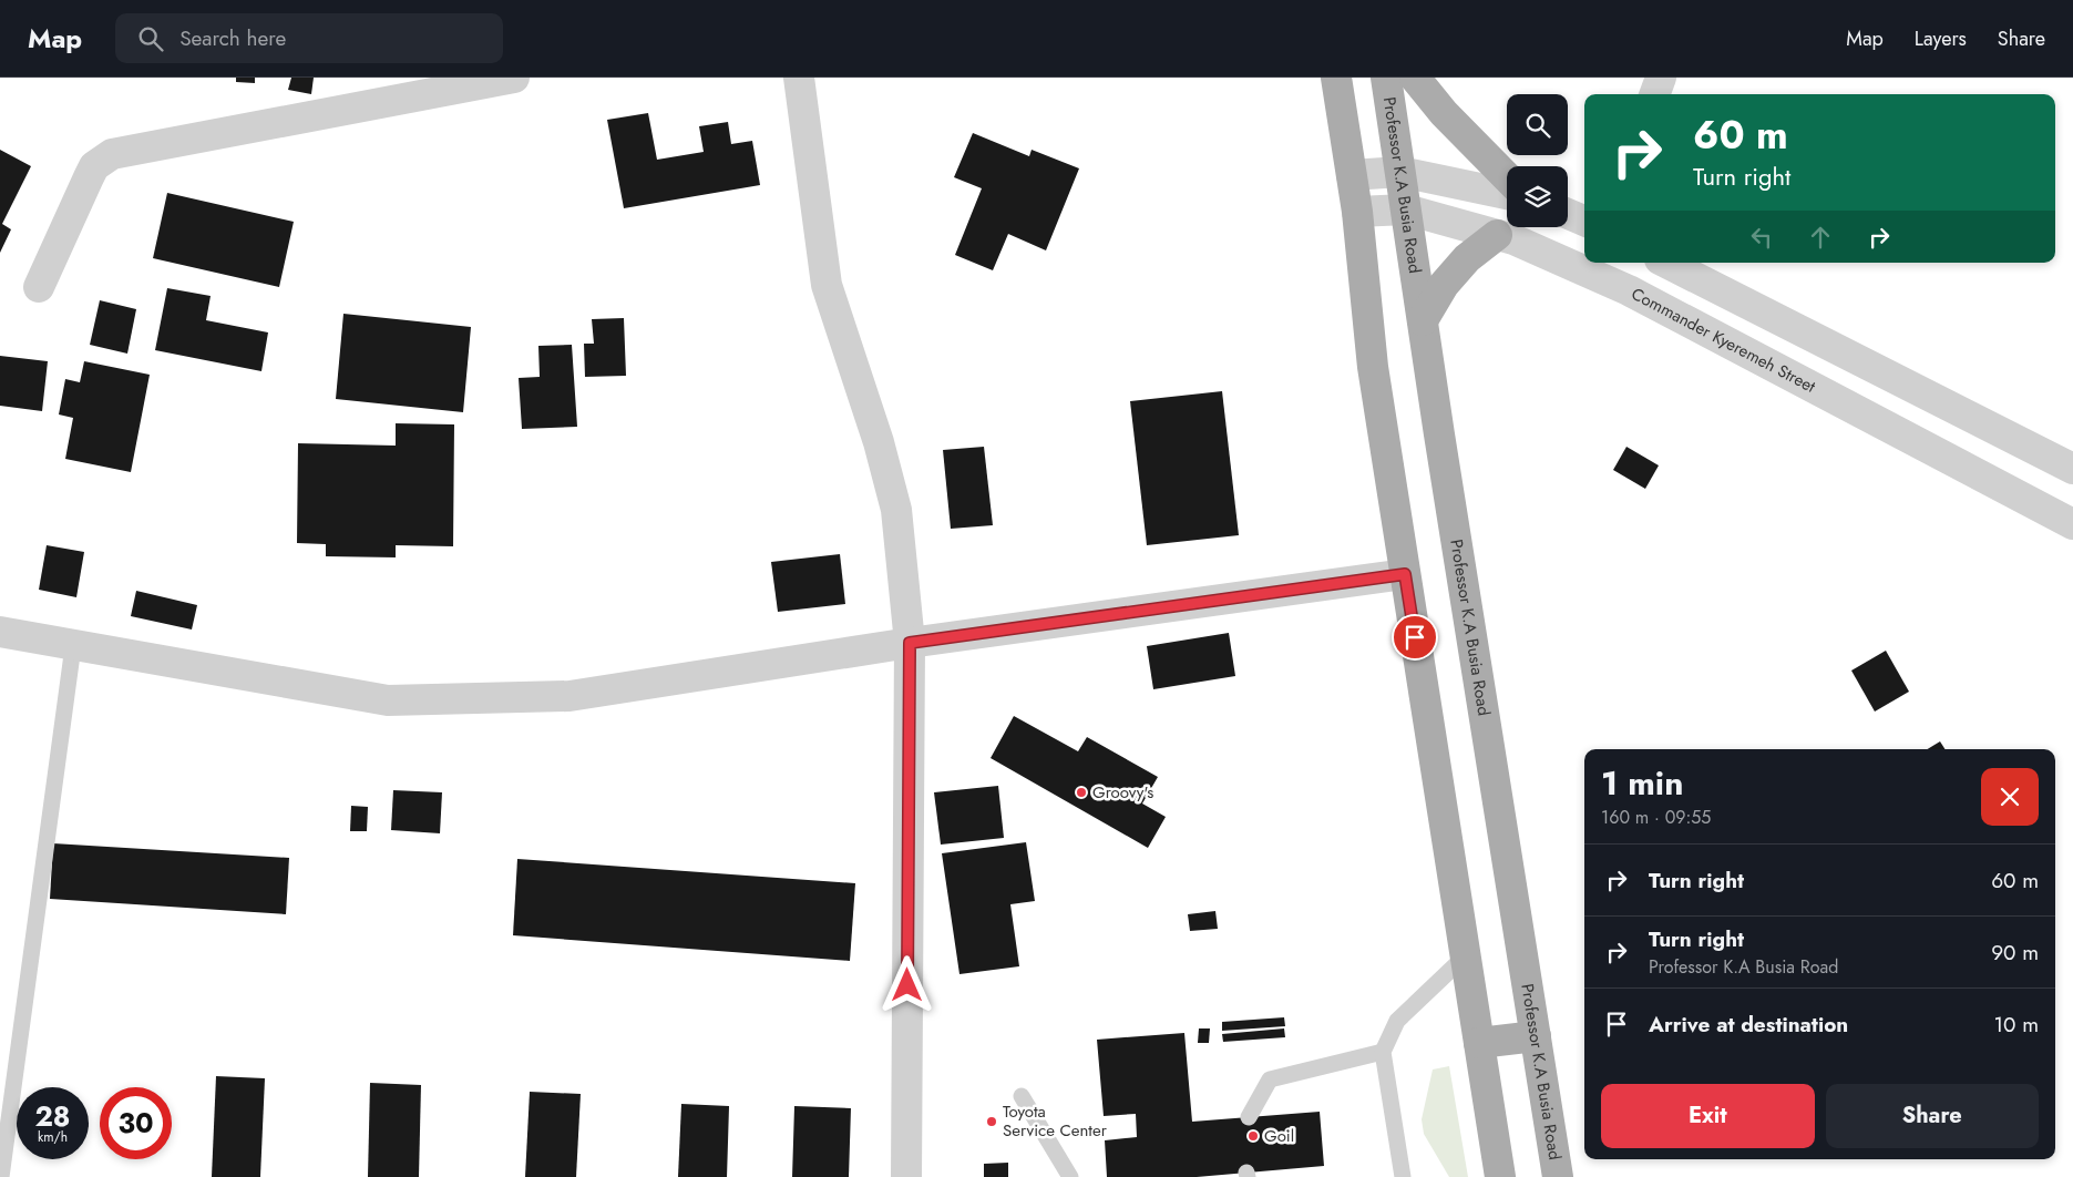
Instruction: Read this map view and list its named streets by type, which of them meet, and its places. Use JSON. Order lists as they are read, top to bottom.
{
  "streets": {
    "main road": ["Professor K.A Busia Road"],
    "street": ["Commander Kyeremeh Street"]
  },
  "crossings": [
    ["Professor K.A Busia Road", "Commander Kyeremeh Street"]
  ],
  "places": ["Groovy's", "Toyota Service Center", "Goil"],
  "page": {
    "header": "Map",
    "search": "Search here",
    "nav": ["Map", "Layers", "Share"],
    "turn": ["60 m", "Turn right"],
    "heading": ["1 min", "160 m · 09:55"],
    "list": [
      {
        "name": "Turn right",
        "value": "60 m"
      },
      {
        "name": "Turn right",
        "note": "Professor K.A Busia Road",
        "value": "90 m"
      },
      {
        "name": "Arrive at destination",
        "value": "10 m"
      }
    ],
    "buttons": ["Exit", "Share"],
    "speed": "28 km/h",
    "limit": "30"
  }
}
